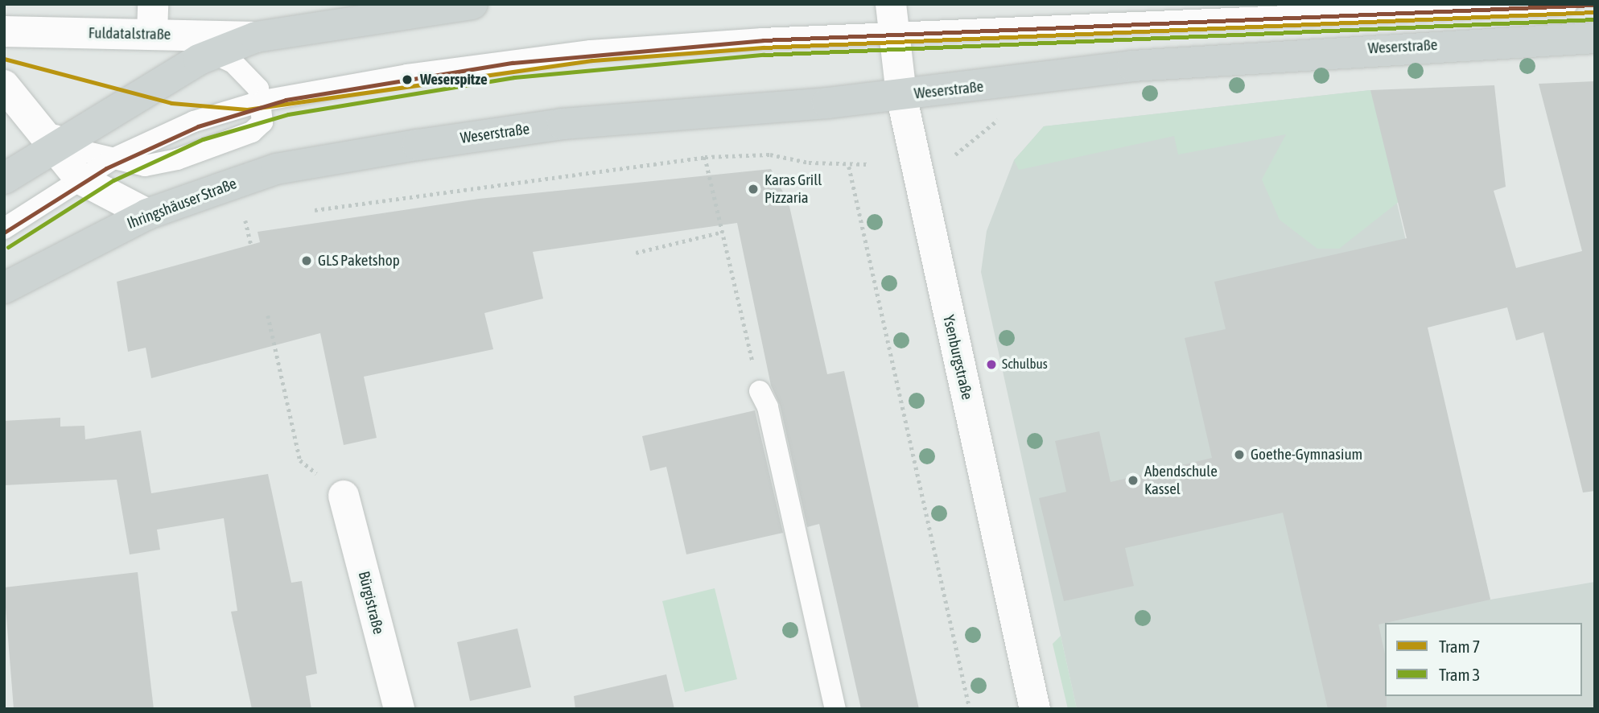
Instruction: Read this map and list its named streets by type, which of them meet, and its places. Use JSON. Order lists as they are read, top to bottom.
{
  "streets": {
    "main road": ["Weserstraße", "Ihringshäuser Straße"],
    "street": ["Fuldatalstraße", "Ysenburgstraße", "Bürgistraße"]
  },
  "crossings": [
    ["Weserstraße", "Ihringshäuser Straße"],
    ["Weserstraße", "Ysenburgstraße"]
  ],
  "places": [
    "Weserspitze",
    "Karas Grill Pizzaria",
    "GLS Paketshop",
    "Schulbus",
    "Goethe-Gymnasium",
    "Abendschule Kassel"
  ],
  "lines": ["tram line 7", "tram line 3"],
  "legend": ["Tram 7", "Tram 3"]
}
